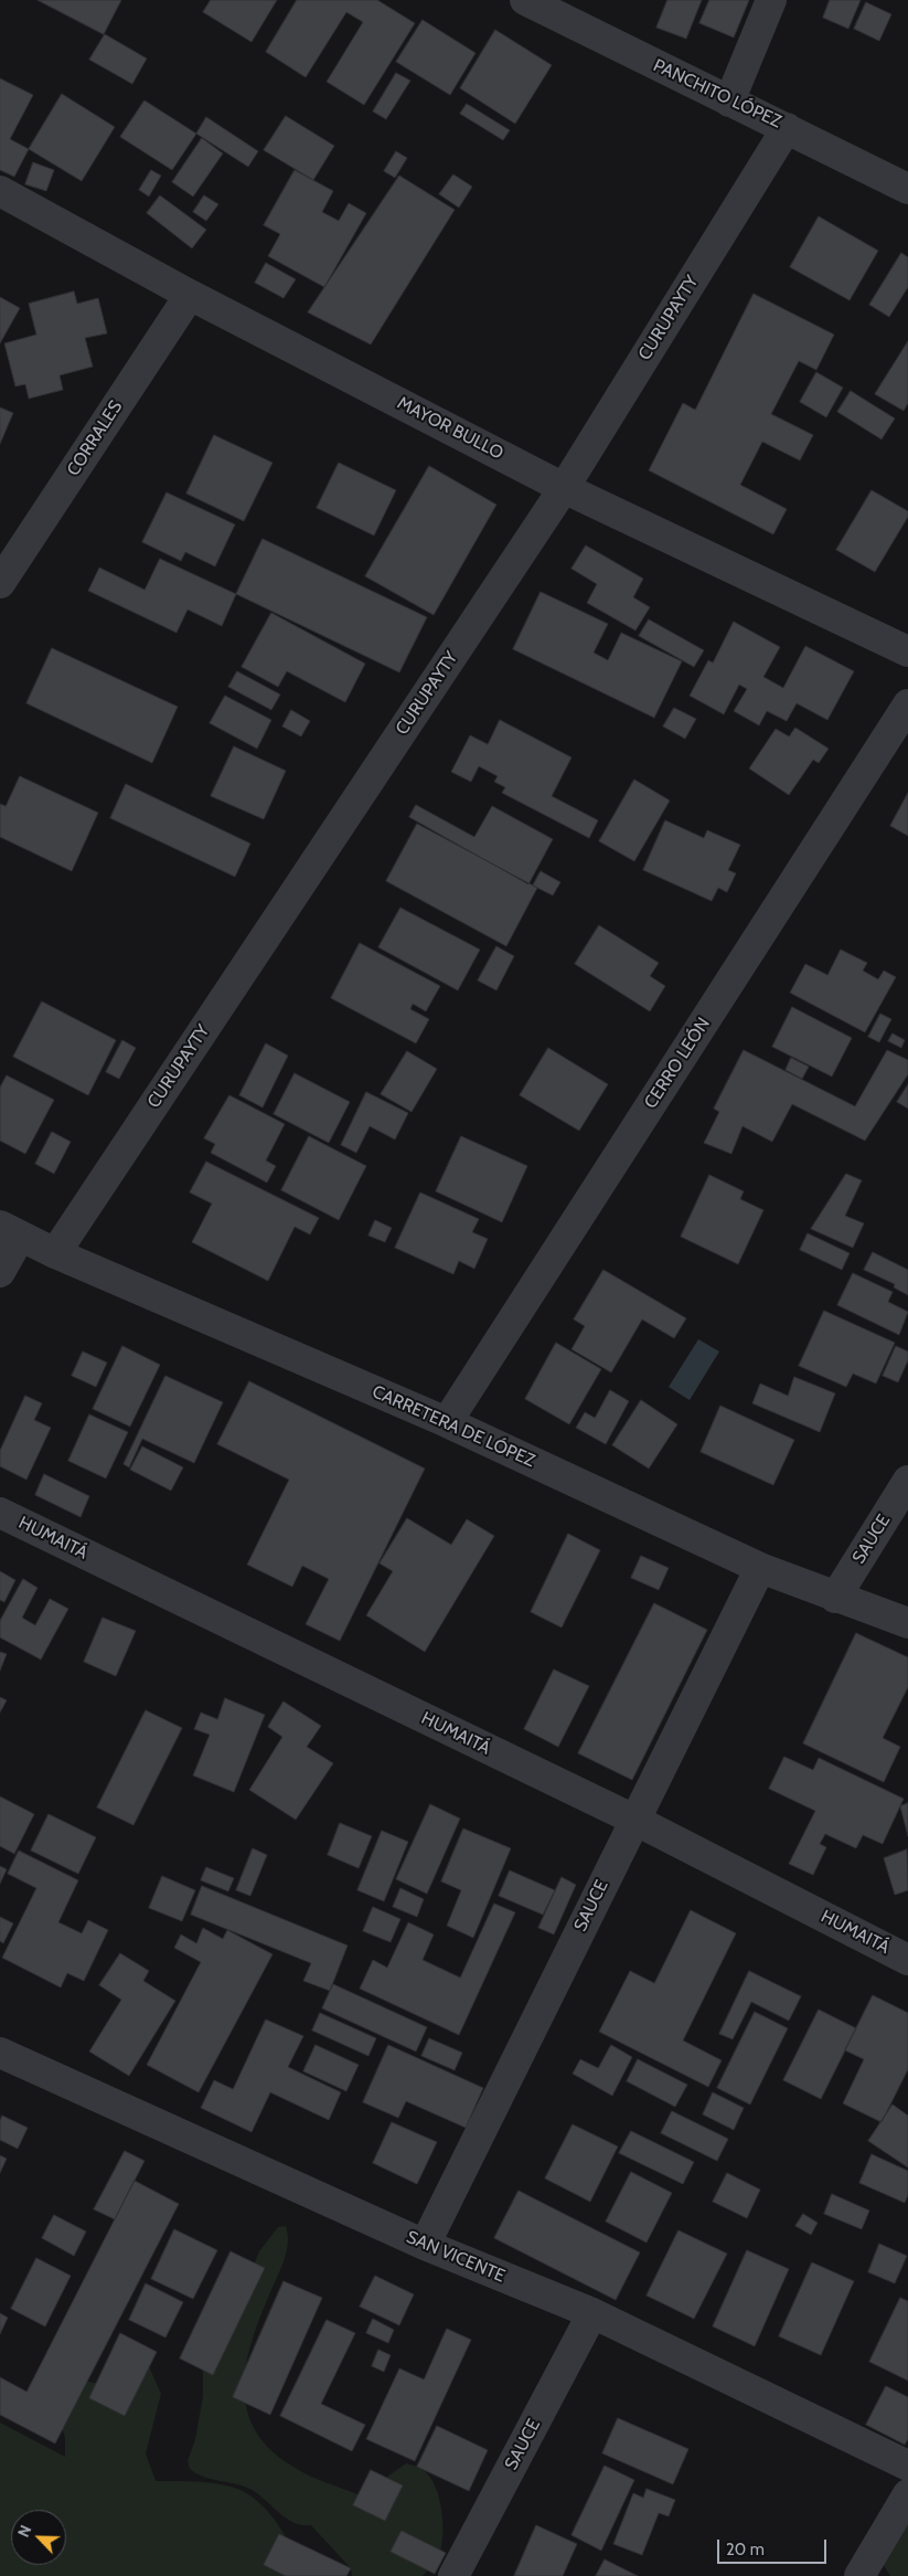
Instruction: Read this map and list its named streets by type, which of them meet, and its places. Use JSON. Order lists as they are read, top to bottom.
{
  "streets": {
    "street": [
      "PANCHITO LÓPEZ",
      "CURUPAYTY",
      "MAYOR BULLO",
      "CORRALES",
      "CERRO LEÓN",
      "CARRETERA DE LÓPEZ",
      "HUMAITÁ",
      "SAUCE",
      "SAN VICENTE"
    ]
  },
  "crossings": [
    ["PANCHITO LÓPEZ", "CURUPAYTY"],
    ["CURUPAYTY", "MAYOR BULLO"],
    ["CURUPAYTY", "CARRETERA DE LÓPEZ"],
    ["MAYOR BULLO", "CORRALES"],
    ["CERRO LEÓN", "CARRETERA DE LÓPEZ"],
    ["CARRETERA DE LÓPEZ", "SAUCE"],
    ["HUMAITÁ", "SAUCE"],
    ["SAUCE", "SAN VICENTE"]
  ],
  "scale_bar": "20 m",
  "north": "top left"
}
